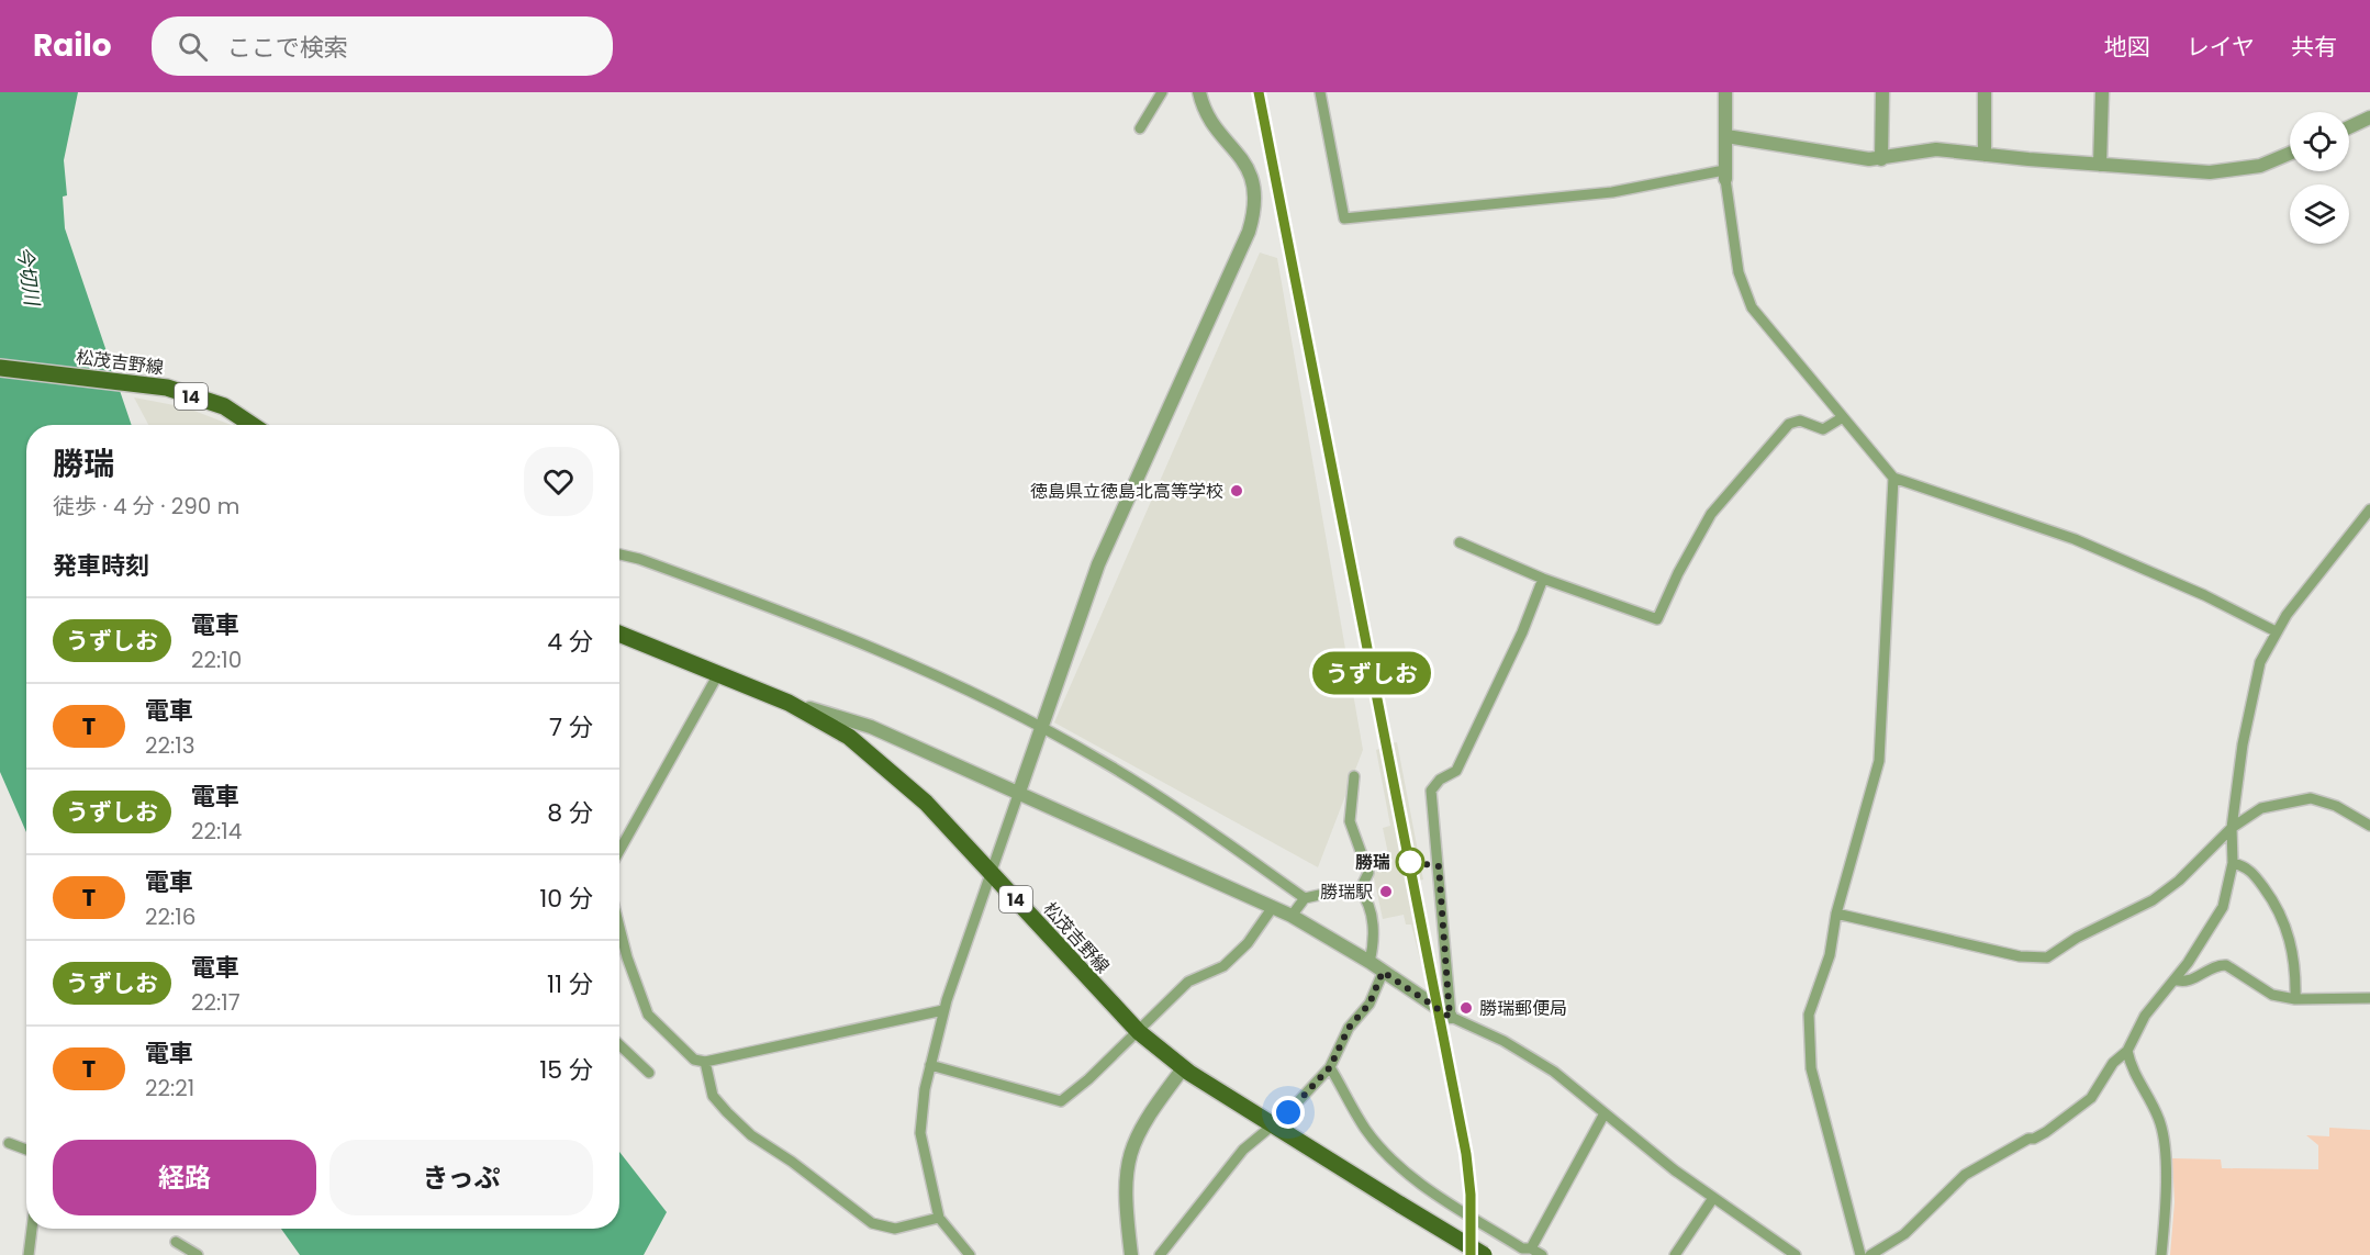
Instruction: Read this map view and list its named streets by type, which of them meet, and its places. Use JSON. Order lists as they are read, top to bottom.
{
  "streets": {
    "main road": ["松茂吉野線", "14"]
  },
  "water": ["今切川"],
  "places": [
    "徳島県立徳島北高等学校",
    "勝瑞",
    "勝瑞駅",
    "勝瑞郵便局"
  ],
  "page": {
    "header": "Railo",
    "search": "ここで検索",
    "nav": ["地図", "レイヤ", "共有"],
    "on_map": "うずしお",
    "heading": [
      ["勝瑞", "徒歩 · 4 分 · 290 m"],
      "発車時刻"
    ],
    "list": [
      {
        "mark": "うずしお",
        "name": "電車",
        "note": "22:10",
        "value": "4 分"
      },
      {
        "mark": "T",
        "name": "電車",
        "note": "22:13",
        "value": "7 分"
      },
      {
        "mark": "うずしお",
        "name": "電車",
        "note": "22:14",
        "value": "8 分"
      },
      {
        "mark": "T",
        "name": "電車",
        "note": "22:16",
        "value": "10 分"
      },
      {
        "mark": "うずしお",
        "name": "電車",
        "note": "22:17",
        "value": "11 分"
      },
      {
        "mark": "T",
        "name": "電車",
        "note": "22:21",
        "value": "15 分"
      }
    ],
    "buttons": ["経路", "きっぷ"]
  }
}
